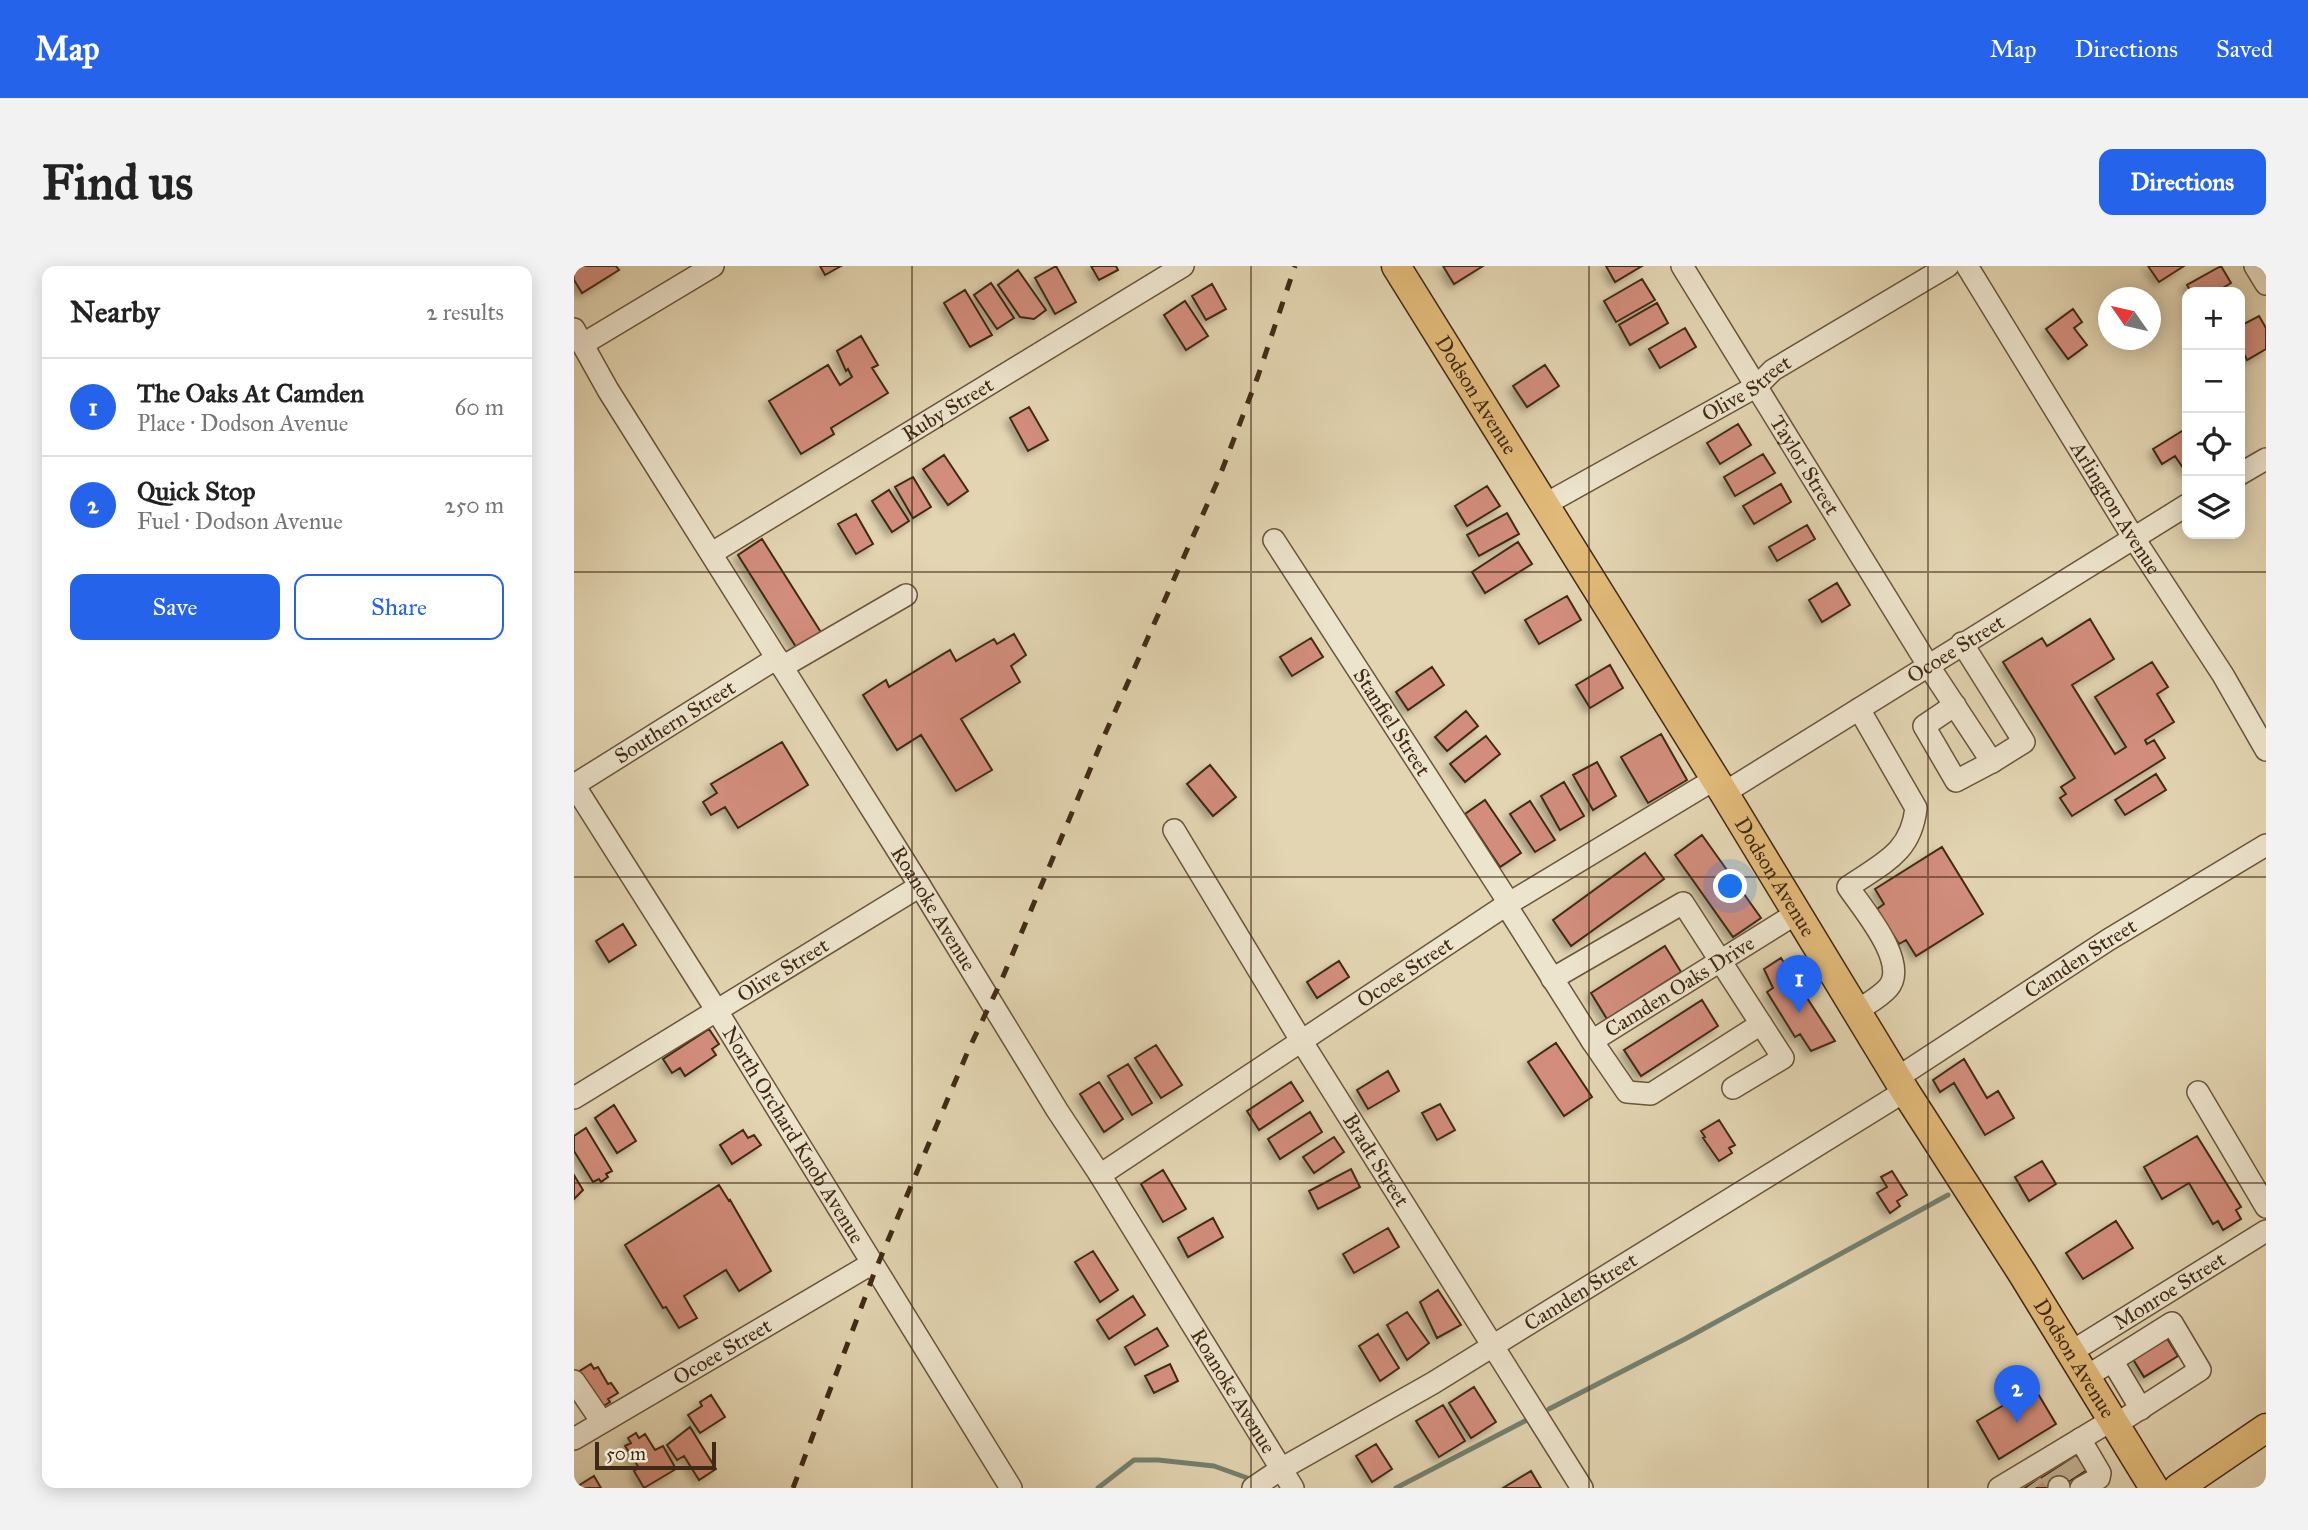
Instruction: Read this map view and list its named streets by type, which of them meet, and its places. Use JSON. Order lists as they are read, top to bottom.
{
  "streets": {
    "main road": ["Dodson Avenue"],
    "street": [
      "Olive Street",
      "Ruby Street",
      "Taylor Street",
      "Arlington Avenue",
      "Ocoee Street",
      "Southern Street",
      "Stanfiel Street",
      "Roanoke Avenue",
      "Camden Street",
      "Camden Oaks Drive",
      "North Orchard Knob Avenue",
      "Bradt Street",
      "Monroe Street"
    ]
  },
  "crossings": [
    ["Olive Street", "Dodson Avenue"],
    ["Olive Street", "Taylor Street"],
    ["Olive Street", "Roanoke Avenue"],
    ["Olive Street", "North Orchard Knob Avenue"],
    ["Dodson Avenue", "Ocoee Street"],
    ["Dodson Avenue", "Camden Street"],
    ["Dodson Avenue", "Camden Oaks Drive"],
    ["Dodson Avenue", "Monroe Street"],
    ["Ruby Street", "Roanoke Avenue"],
    ["Taylor Street", "Ocoee Street"],
    ["Arlington Avenue", "Ocoee Street"],
    ["Ocoee Street", "Stanfiel Street"],
    ["Ocoee Street", "Roanoke Avenue"],
    ["Ocoee Street", "Camden Oaks Drive"],
    ["Ocoee Street", "North Orchard Knob Avenue"],
    ["Ocoee Street", "Bradt Street"],
    ["Southern Street", "Roanoke Avenue"],
    ["Southern Street", "North Orchard Knob Avenue"],
    ["Stanfiel Street", "Camden Oaks Drive"],
    ["Roanoke Avenue", "Camden Street"],
    ["Camden Street", "Bradt Street"]
  ],
  "scale_bar": "50 m",
  "north": "top left",
  "page": {
    "header": "Map",
    "nav": ["Map", "Directions", "Saved"],
    "buttons": [
      "Directions",
      ["Save", "Share"]
    ],
    "title": "Find us",
    "heading": ["Nearby", "2 results"],
    "map_buttons": ["+", "−"],
    "list": [
      {
        "mark": "1",
        "name": "The Oaks At Camden",
        "note": "Place · Dodson Avenue",
        "value": "60 m"
      },
      {
        "mark": "2",
        "name": "Quick Stop",
        "note": "Fuel · Dodson Avenue",
        "value": "250 m"
      }
    ],
    "pins": ["1", "2"],
    "scale": "50 m"
  }
}
